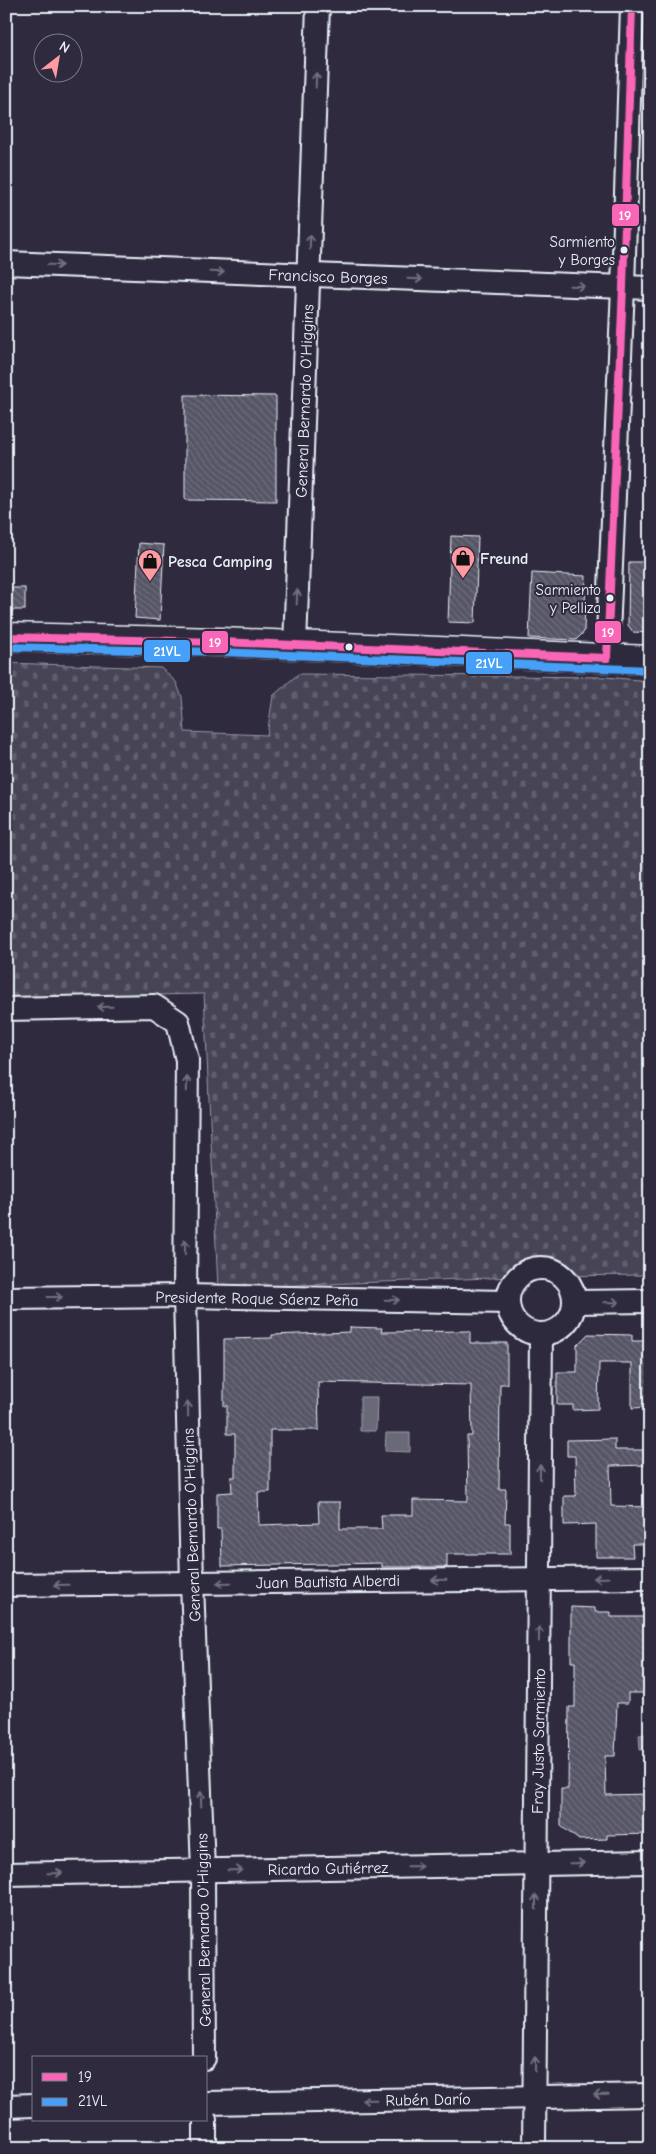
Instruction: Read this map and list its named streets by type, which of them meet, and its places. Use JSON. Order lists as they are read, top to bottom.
{
  "streets": {
    "street": [
      "Francisco Borges",
      "General Bernardo O'Higgins",
      "Presidente Roque Sáenz Peña",
      "Juan Bautista Alberdi",
      "Fray Justo Sarmiento",
      "Ricardo Gutiérrez",
      "Rubén Darío"
    ]
  },
  "crossings": [
    ["Francisco Borges", "General Bernardo O'Higgins"],
    ["General Bernardo O'Higgins", "Presidente Roque Sáenz Peña"],
    ["General Bernardo O'Higgins", "Juan Bautista Alberdi"],
    ["General Bernardo O'Higgins", "Ricardo Gutiérrez"],
    ["Presidente Roque Sáenz Peña", "Fray Justo Sarmiento"],
    ["Juan Bautista Alberdi", "Fray Justo Sarmiento"],
    ["Fray Justo Sarmiento", "Ricardo Gutiérrez"],
    ["Fray Justo Sarmiento", "Rubén Darío"]
  ],
  "one_way": [
    "Francisco Borges",
    "General Bernardo O'Higgins",
    "Presidente Roque Sáenz Peña",
    "Juan Bautista Alberdi",
    "Fray Justo Sarmiento",
    "Ricardo Gutiérrez",
    "Rubén Darío"
  ],
  "places": {
    "other": ["Sarmiento y Borges", "Sarmiento y Pelliza"],
    "shop": ["Freund", "Pesca Camping"]
  },
  "lines": ["transit line 19", "transit line 21VL"],
  "legend": ["19", "21VL"],
  "north": "top right"
}
